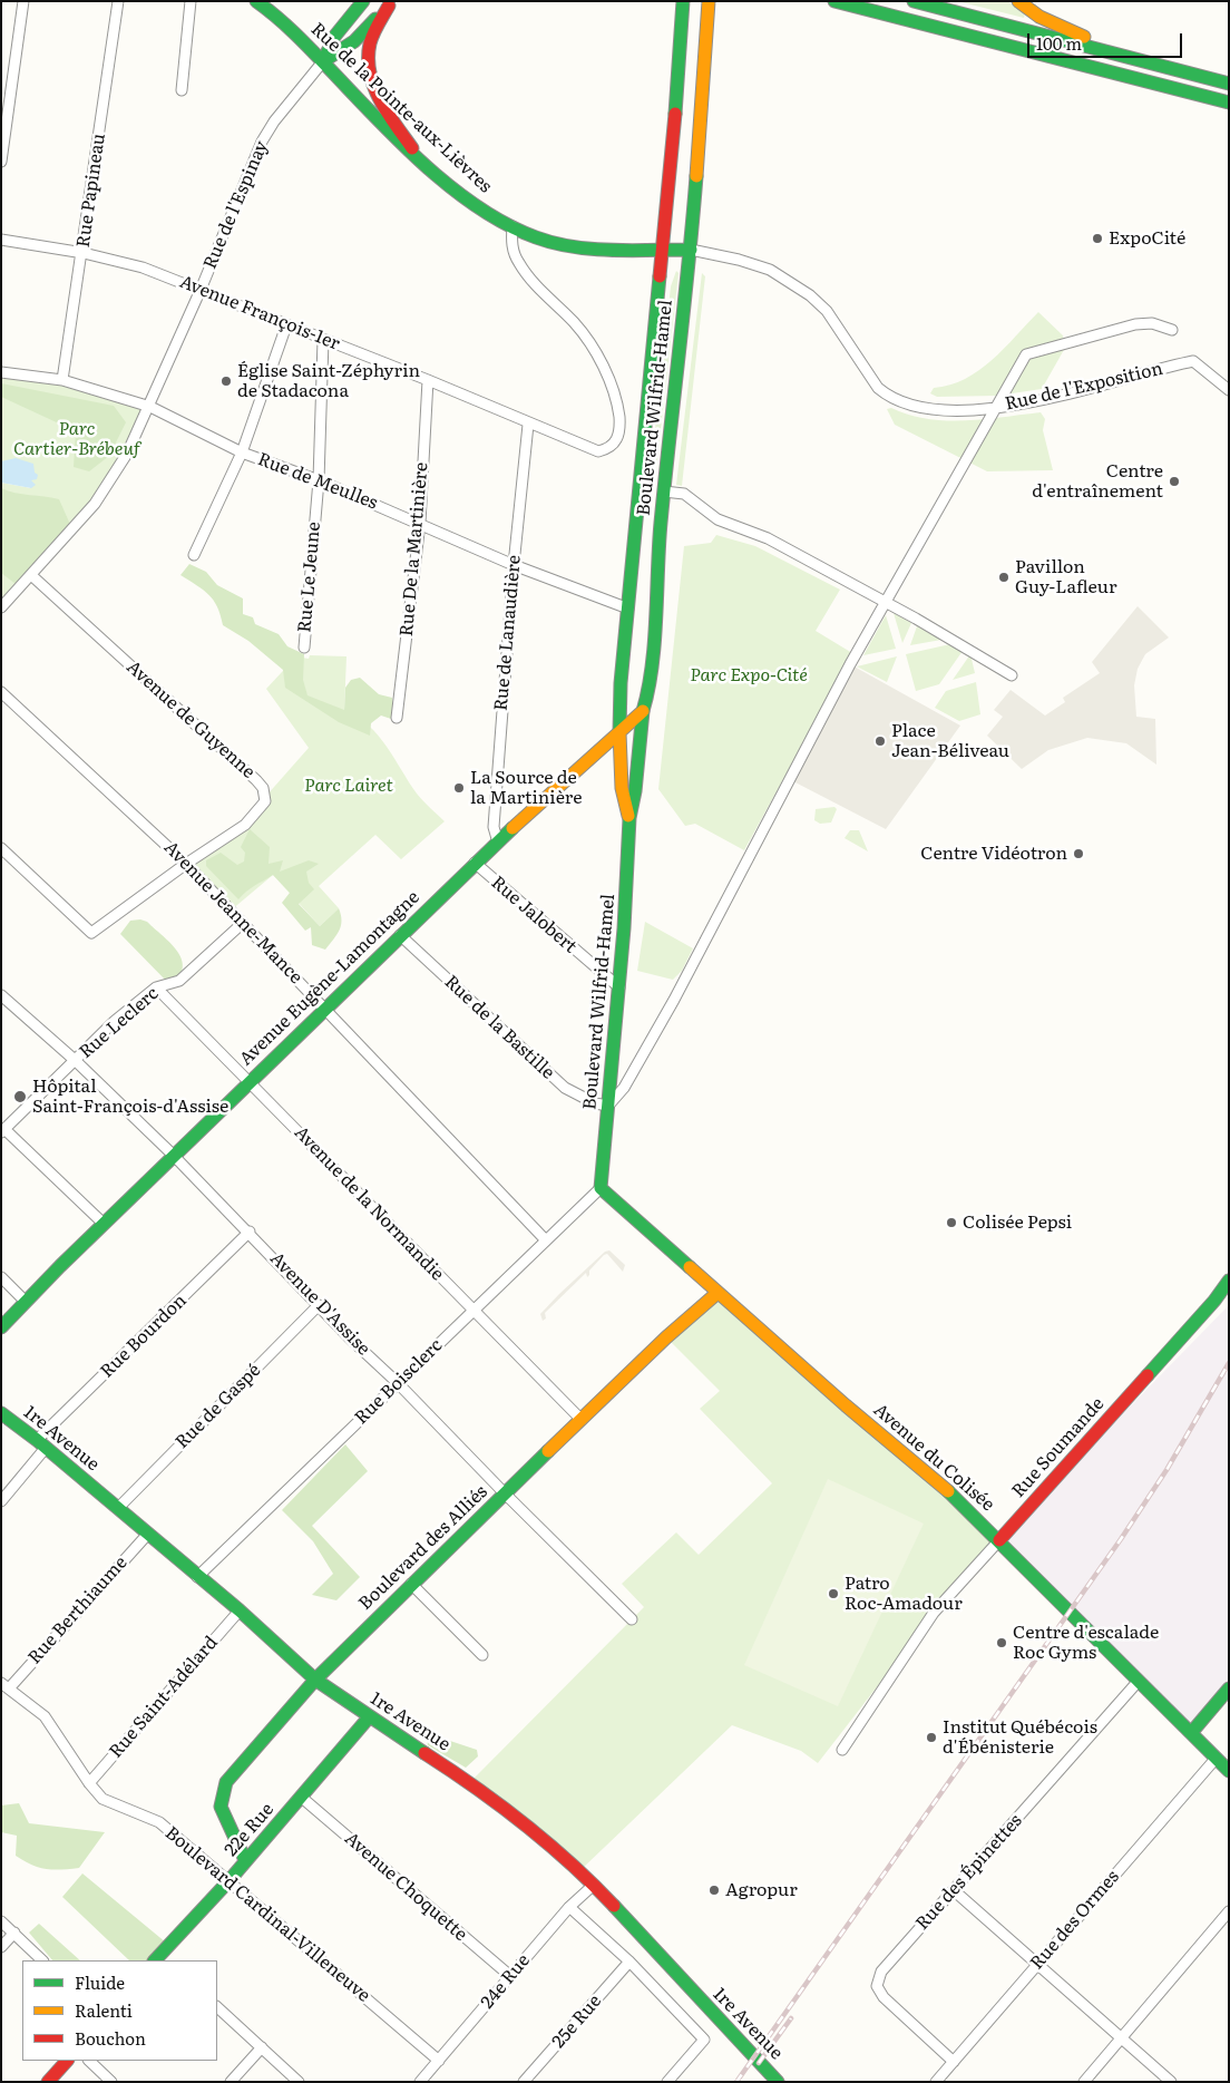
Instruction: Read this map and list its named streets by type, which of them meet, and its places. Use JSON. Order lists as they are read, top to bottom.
{
  "streets": {
    "main road": [
      "Rue de la Pointe-aux-Lièvres",
      "Boulevard Wilfrid-Hamel",
      "Avenue Eugène-Lamontagne",
      "1re Avenue",
      "Rue Soumande",
      "Avenue du Colisée",
      "Boulevard des Alliés",
      "22e Rue"
    ],
    "street": [
      "Rue Papineau",
      "Rue de l'Espinay",
      "Avenue François-1er",
      "Rue de l'Exposition",
      "Rue de Meulles",
      "Rue De la Martinière",
      "Rue Le Jeune",
      "Rue de Lanaudière",
      "Avenue de Guyenne",
      "Avenue Jeanne-Mance",
      "Rue Jalobert",
      "Rue Leclerc",
      "Rue de la Bastille",
      "Avenue de la Normandie",
      "Avenue D'Assise",
      "Rue Bourdon",
      "Rue Boisclerc",
      "Rue de Gaspé",
      "Rue Berthiaume",
      "Rue Saint-Adélard",
      "Rue des Épinettes",
      "Avenue Choquette",
      "Boulevard Cardinal-Villeneuve",
      "Rue des Ormes",
      "24e Rue",
      "25e Rue"
    ]
  },
  "crossings": [
    ["Rue de la Pointe-aux-Lièvres", "Rue de l'Espinay"],
    ["Rue de la Pointe-aux-Lièvres", "Avenue François-1er"],
    ["Rue de la Pointe-aux-Lièvres", "Rue de l'Exposition"],
    ["Rue de la Pointe-aux-Lièvres", "Boulevard Wilfrid-Hamel"],
    ["Rue Papineau", "Avenue François-1er"],
    ["Rue Papineau", "Rue de Meulles"],
    ["Rue de l'Espinay", "Avenue François-1er"],
    ["Rue de l'Espinay", "Rue de Meulles"],
    ["Rue de l'Espinay", "Avenue de Guyenne"],
    ["Avenue François-1er", "Rue De la Martinière"],
    ["Avenue François-1er", "Rue Le Jeune"],
    ["Avenue François-1er", "Rue de Lanaudière"],
    ["Rue de l'Exposition", "Boulevard Wilfrid-Hamel"],
    ["Boulevard Wilfrid-Hamel", "Rue de Meulles"],
    ["Boulevard Wilfrid-Hamel", "Rue Jalobert"],
    ["Boulevard Wilfrid-Hamel", "Avenue Eugène-Lamontagne"],
    ["Boulevard Wilfrid-Hamel", "Rue de la Bastille"],
    ["Boulevard Wilfrid-Hamel", "Rue Boisclerc"],
    ["Boulevard Wilfrid-Hamel", "Avenue du Colisée"],
    ["Rue de Meulles", "Rue De la Martinière"],
    ["Rue de Meulles", "Rue Le Jeune"],
    ["Rue de Meulles", "Rue de Lanaudière"],
    ["Rue de Lanaudière", "Avenue Eugène-Lamontagne"],
    ["Avenue de Guyenne", "Avenue Jeanne-Mance"],
    ["Avenue Jeanne-Mance", "Avenue Eugène-Lamontagne"],
    ["Avenue Jeanne-Mance", "Rue Leclerc"],
    ["Avenue Jeanne-Mance", "Rue Boisclerc"],
    ["Rue Jalobert", "Avenue Eugène-Lamontagne"],
    ["Avenue Eugène-Lamontagne", "Rue de la Bastille"],
    ["Avenue Eugène-Lamontagne", "Avenue de la Normandie"],
    ["Avenue Eugène-Lamontagne", "Avenue D'Assise"],
    ["Rue Leclerc", "Avenue de la Normandie"],
    ["Rue Leclerc", "Avenue D'Assise"],
    ["Avenue de la Normandie", "Rue Boisclerc"],
    ["Avenue de la Normandie", "Boulevard des Alliés"],
    ["Avenue D'Assise", "Rue Bourdon"],
    ["Avenue D'Assise", "Rue Boisclerc"],
    ["Avenue D'Assise", "Rue de Gaspé"],
    ["Avenue D'Assise", "Boulevard des Alliés"],
    ["Rue Bourdon", "1re Avenue"],
    ["Rue Boisclerc", "1re Avenue"],
    ["Rue Boisclerc", "Avenue du Colisée"],
    ["Rue de Gaspé", "1re Avenue"],
    ["1re Avenue", "Boulevard des Alliés"],
    ["1re Avenue", "Rue Berthiaume"],
    ["1re Avenue", "Rue Saint-Adélard"],
    ["1re Avenue", "22e Rue"],
    ["1re Avenue", "24e Rue"],
    ["Rue Soumande", "Avenue du Colisée"],
    ["Avenue du Colisée", "Boulevard des Alliés"],
    ["Avenue du Colisée", "Rue des Épinettes"],
    ["Avenue du Colisée", "Rue des Ormes"],
    ["Boulevard des Alliés", "22e Rue"],
    ["Rue Berthiaume", "Boulevard Cardinal-Villeneuve"],
    ["Rue Saint-Adélard", "Boulevard Cardinal-Villeneuve"],
    ["22e Rue", "Avenue Choquette"],
    ["22e Rue", "Boulevard Cardinal-Villeneuve"],
    ["Rue des Épinettes", "Rue des Ormes"],
    ["Avenue Choquette", "24e Rue"],
    ["Boulevard Cardinal-Villeneuve", "24e Rue"]
  ],
  "parks": ["Parc Cartier-Brébeuf", "Parc Expo-Cité", "Parc Lairet"],
  "places": [
    "ExpoCité",
    "Église Saint-Zéphyrin de Stadacona",
    "Centre d'entraînement",
    "Pavillon Guy-Lafleur",
    "Place Jean-Béliveau",
    "La Source de la Martinière",
    "Centre Vidéotron",
    "Hôpital Saint-François-d'Assise",
    "Colisée Pepsi",
    "Patro Roc-Amadour",
    "Centre d'escalade Roc Gyms",
    "Institut Québécois d'Ébénisterie",
    "Agropur"
  ],
  "legend": ["Fluide", "Ralenti", "Bouchon"],
  "scale_bar": "100 m"
}
